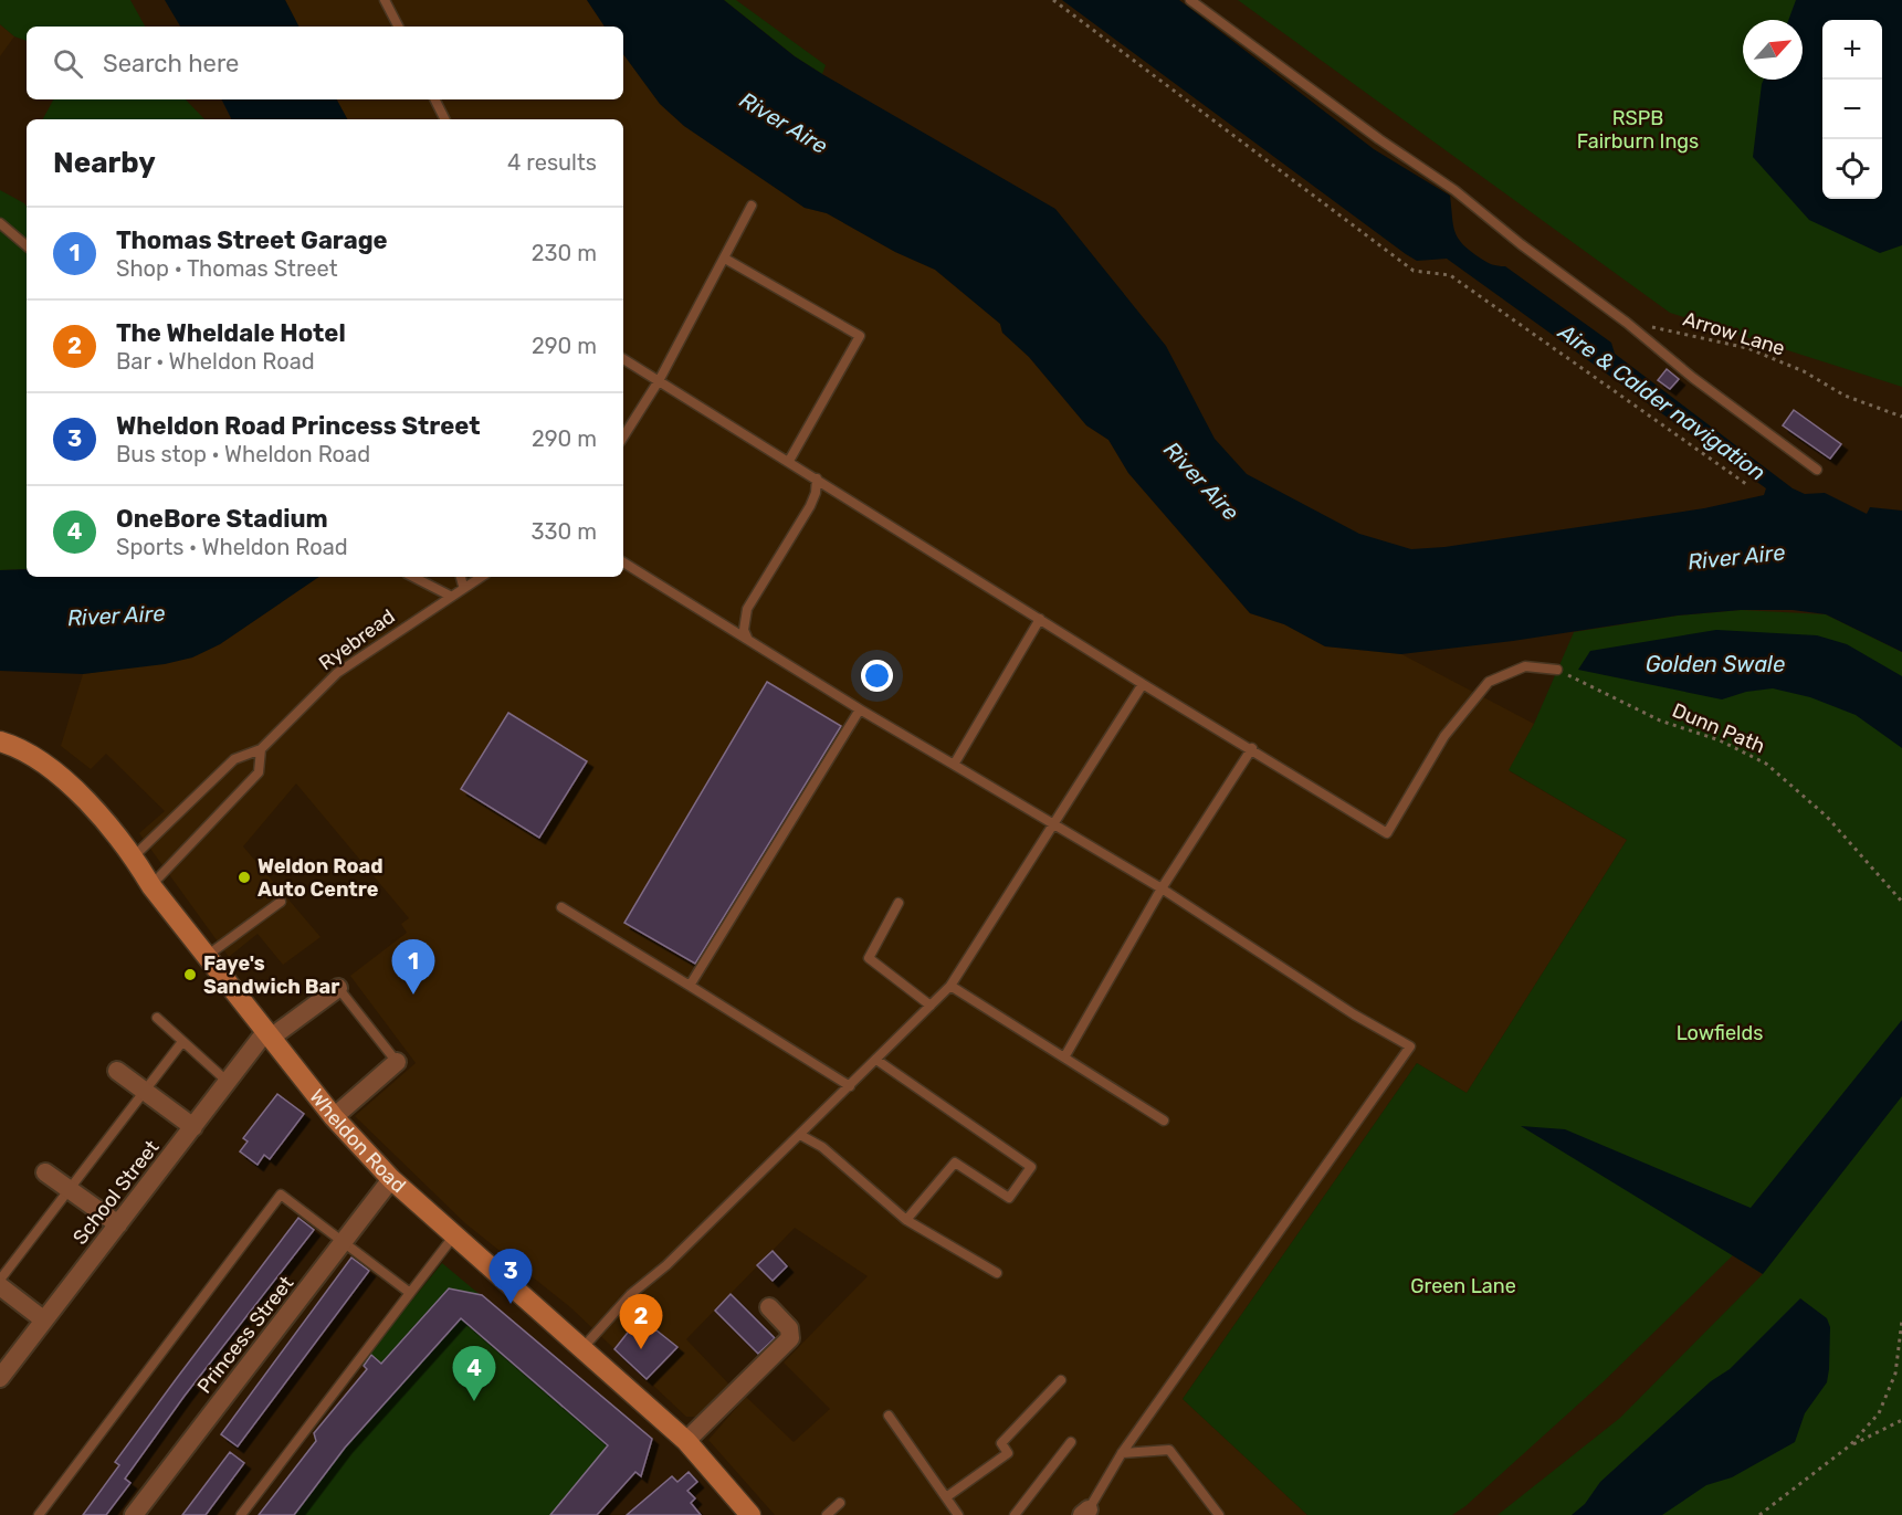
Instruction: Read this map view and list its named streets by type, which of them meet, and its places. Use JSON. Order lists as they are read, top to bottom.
{
  "streets": {
    "street": ["Wheldon Road", "School Street", "Princess Street"],
    "lane": ["Ryebread"],
    "path": ["Arrow Lane", "Dunn Path"]
  },
  "crossings": [
    ["Ryebread", "Wheldon Road"],
    ["Wheldon Road", "School Street"],
    ["Wheldon Road", "Princess Street"]
  ],
  "water": ["River Aire", "Aire & Calder navigation", "Golden Swale"],
  "parks": ["RSPB Fairburn Ings", "Lowfields", "Green Lane"],
  "places": ["Weldon Road Auto Centre", "Faye's Sandwich Bar"],
  "north": "top right",
  "page": {
    "map_buttons": ["+", "−"],
    "search": "Search here",
    "heading": ["Nearby", "4 results"],
    "list": [
      {
        "mark": "1",
        "name": "Thomas Street Garage",
        "note": "Shop · Thomas Street",
        "value": "230 m"
      },
      {
        "mark": "2",
        "name": "The Wheldale Hotel",
        "note": "Bar · Wheldon Road",
        "value": "290 m"
      },
      {
        "mark": "3",
        "name": "Wheldon Road Princess Street",
        "note": "Bus stop · Wheldon Road",
        "value": "290 m"
      },
      {
        "mark": "4",
        "name": "OneBore Stadium",
        "note": "Sports · Wheldon Road",
        "value": "330 m"
      }
    ],
    "pins": [
      "1",
      "3",
      "2",
      "4"
    ]
  }
}
